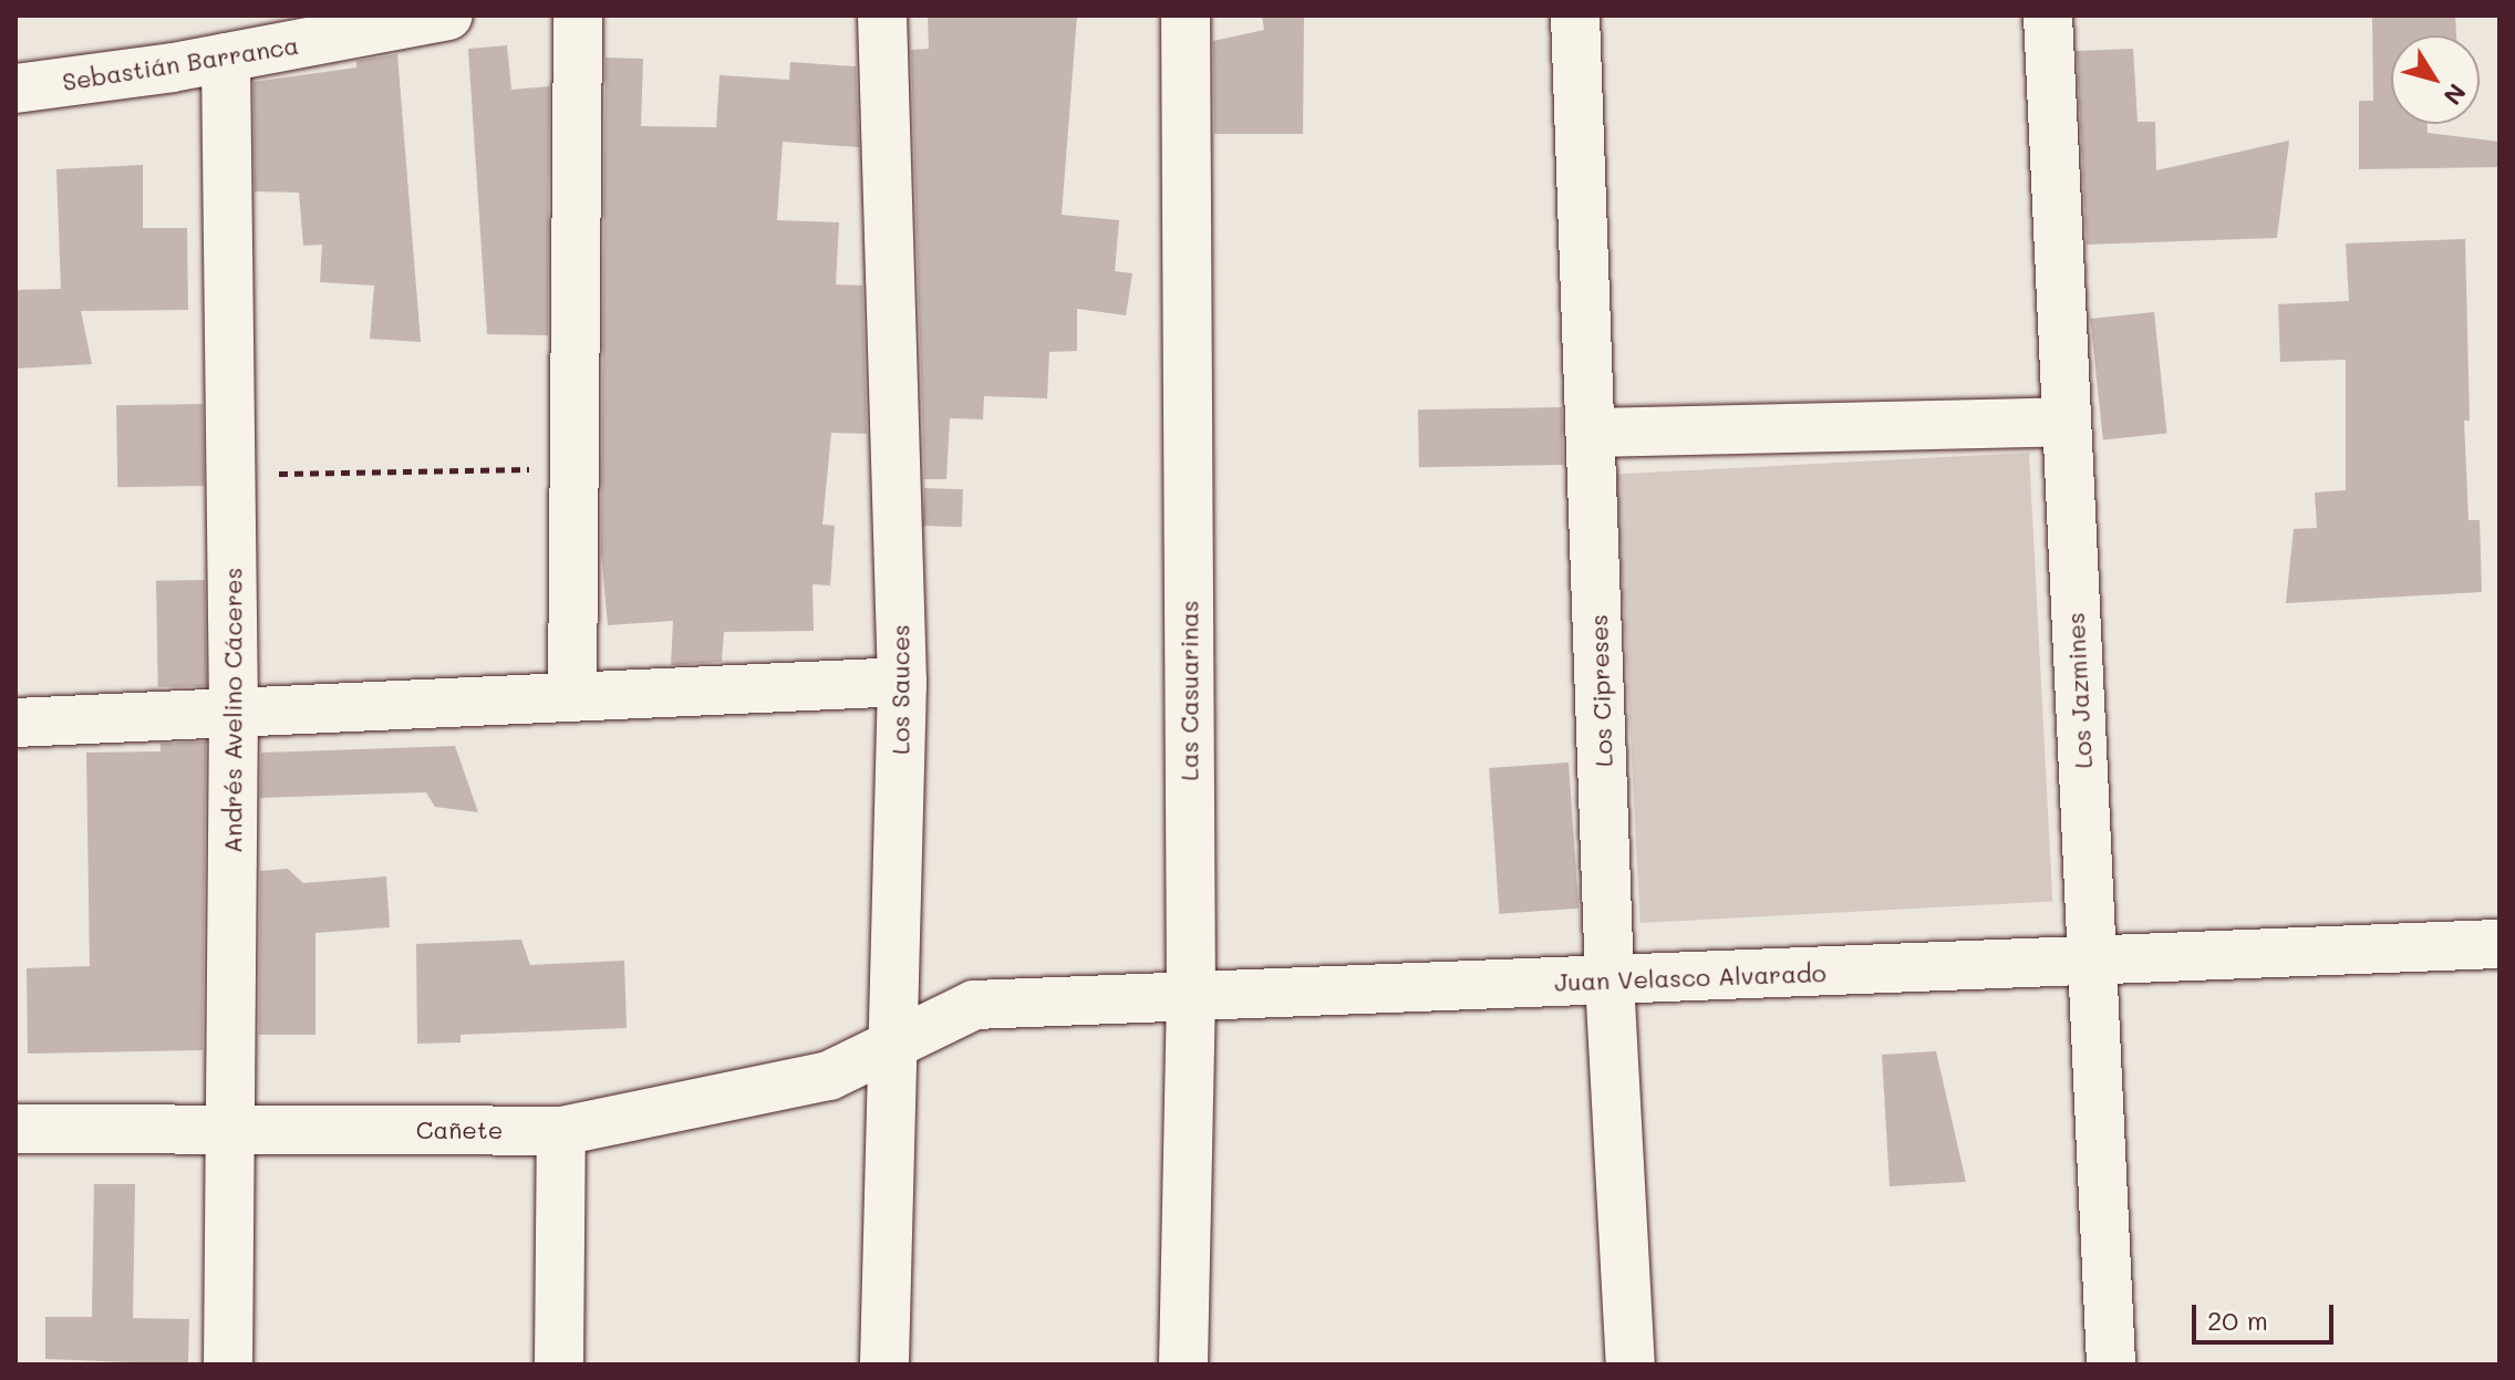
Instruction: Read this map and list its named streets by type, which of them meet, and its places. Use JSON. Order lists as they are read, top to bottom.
{
  "streets": {
    "street": [
      "Sebastián Barranca",
      "Los Sauces",
      "Las Casuarinas",
      "Los Cipreses",
      "Los Jazmines",
      "Andrés Avelino Cáceres",
      "Juan Velasco Alvarado",
      "Cañete"
    ]
  },
  "crossings": [
    ["Sebastián Barranca", "Andrés Avelino Cáceres"],
    ["Los Sauces", "Juan Velasco Alvarado"],
    ["Los Sauces", "Cañete"],
    ["Las Casuarinas", "Juan Velasco Alvarado"],
    ["Los Cipreses", "Juan Velasco Alvarado"],
    ["Los Jazmines", "Juan Velasco Alvarado"],
    ["Andrés Avelino Cáceres", "Cañete"],
    ["Juan Velasco Alvarado", "Cañete"]
  ],
  "scale_bar": "20 m",
  "north": "bottom right"
}
